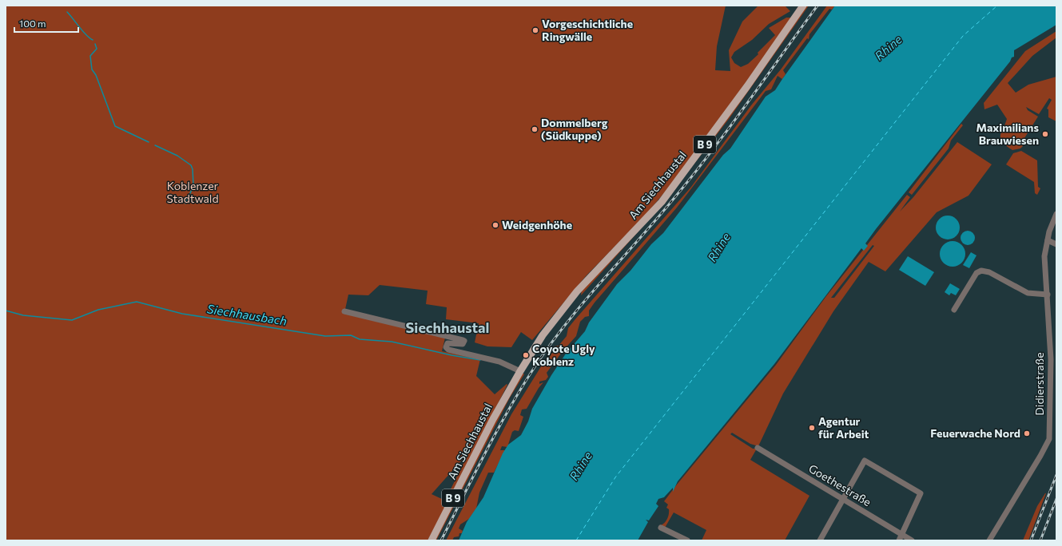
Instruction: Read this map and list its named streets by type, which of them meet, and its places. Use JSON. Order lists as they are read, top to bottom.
{
  "streets": {
    "main road": ["B 9", "Am Siechhaustal"],
    "street": ["Didierstraße", "Goethestraße"]
  },
  "districts": ["Siechhaustal"],
  "water": ["Rhine", "Siechhausbach"],
  "parks": ["Koblenzer Stadtwald"],
  "places": [
    "Vorgeschichtliche Ringwälle",
    "Dommelberg (Südkuppe)",
    "Maximilians Brauwiesen",
    "Weidgenhöhe",
    "Coyote Ugly Koblenz",
    "Agentur für Arbeit",
    "Feuerwache Nord"
  ],
  "scale_bar": "100 m"
}
